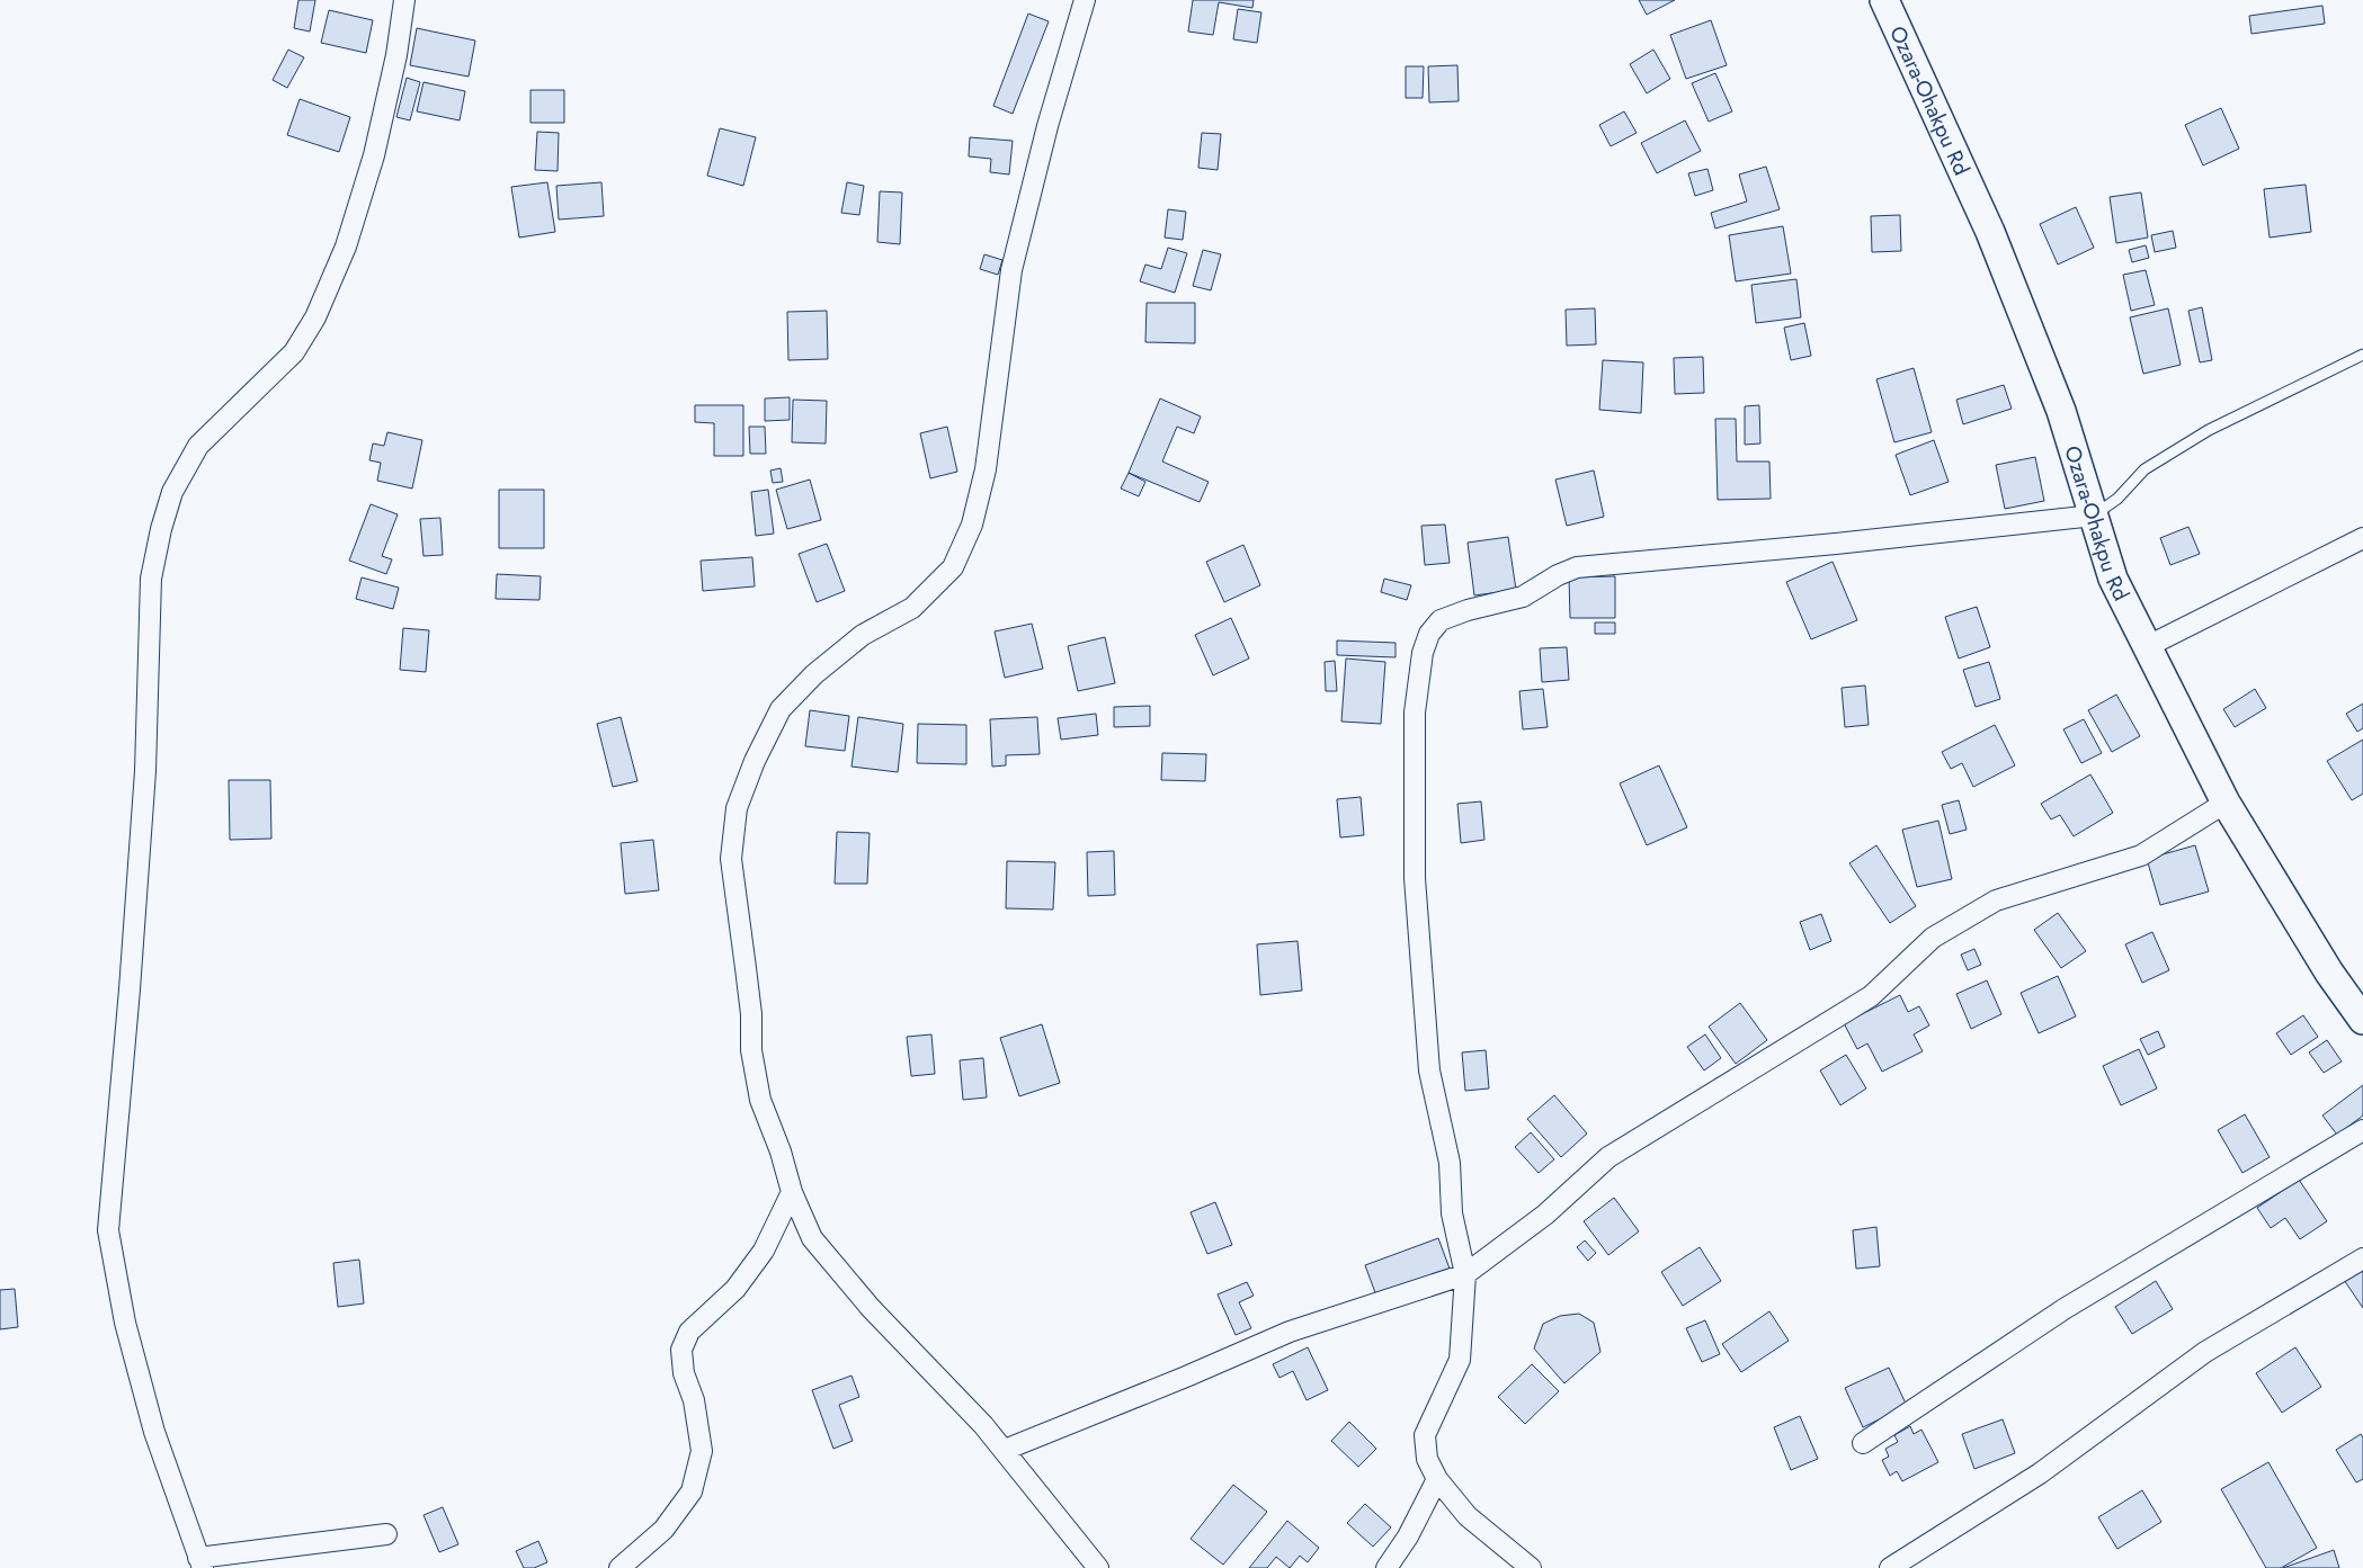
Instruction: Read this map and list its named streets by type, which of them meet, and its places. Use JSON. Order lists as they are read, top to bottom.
{
  "streets": {
    "main road": ["Ozara-Ohakpu Rd"]
  }
}
